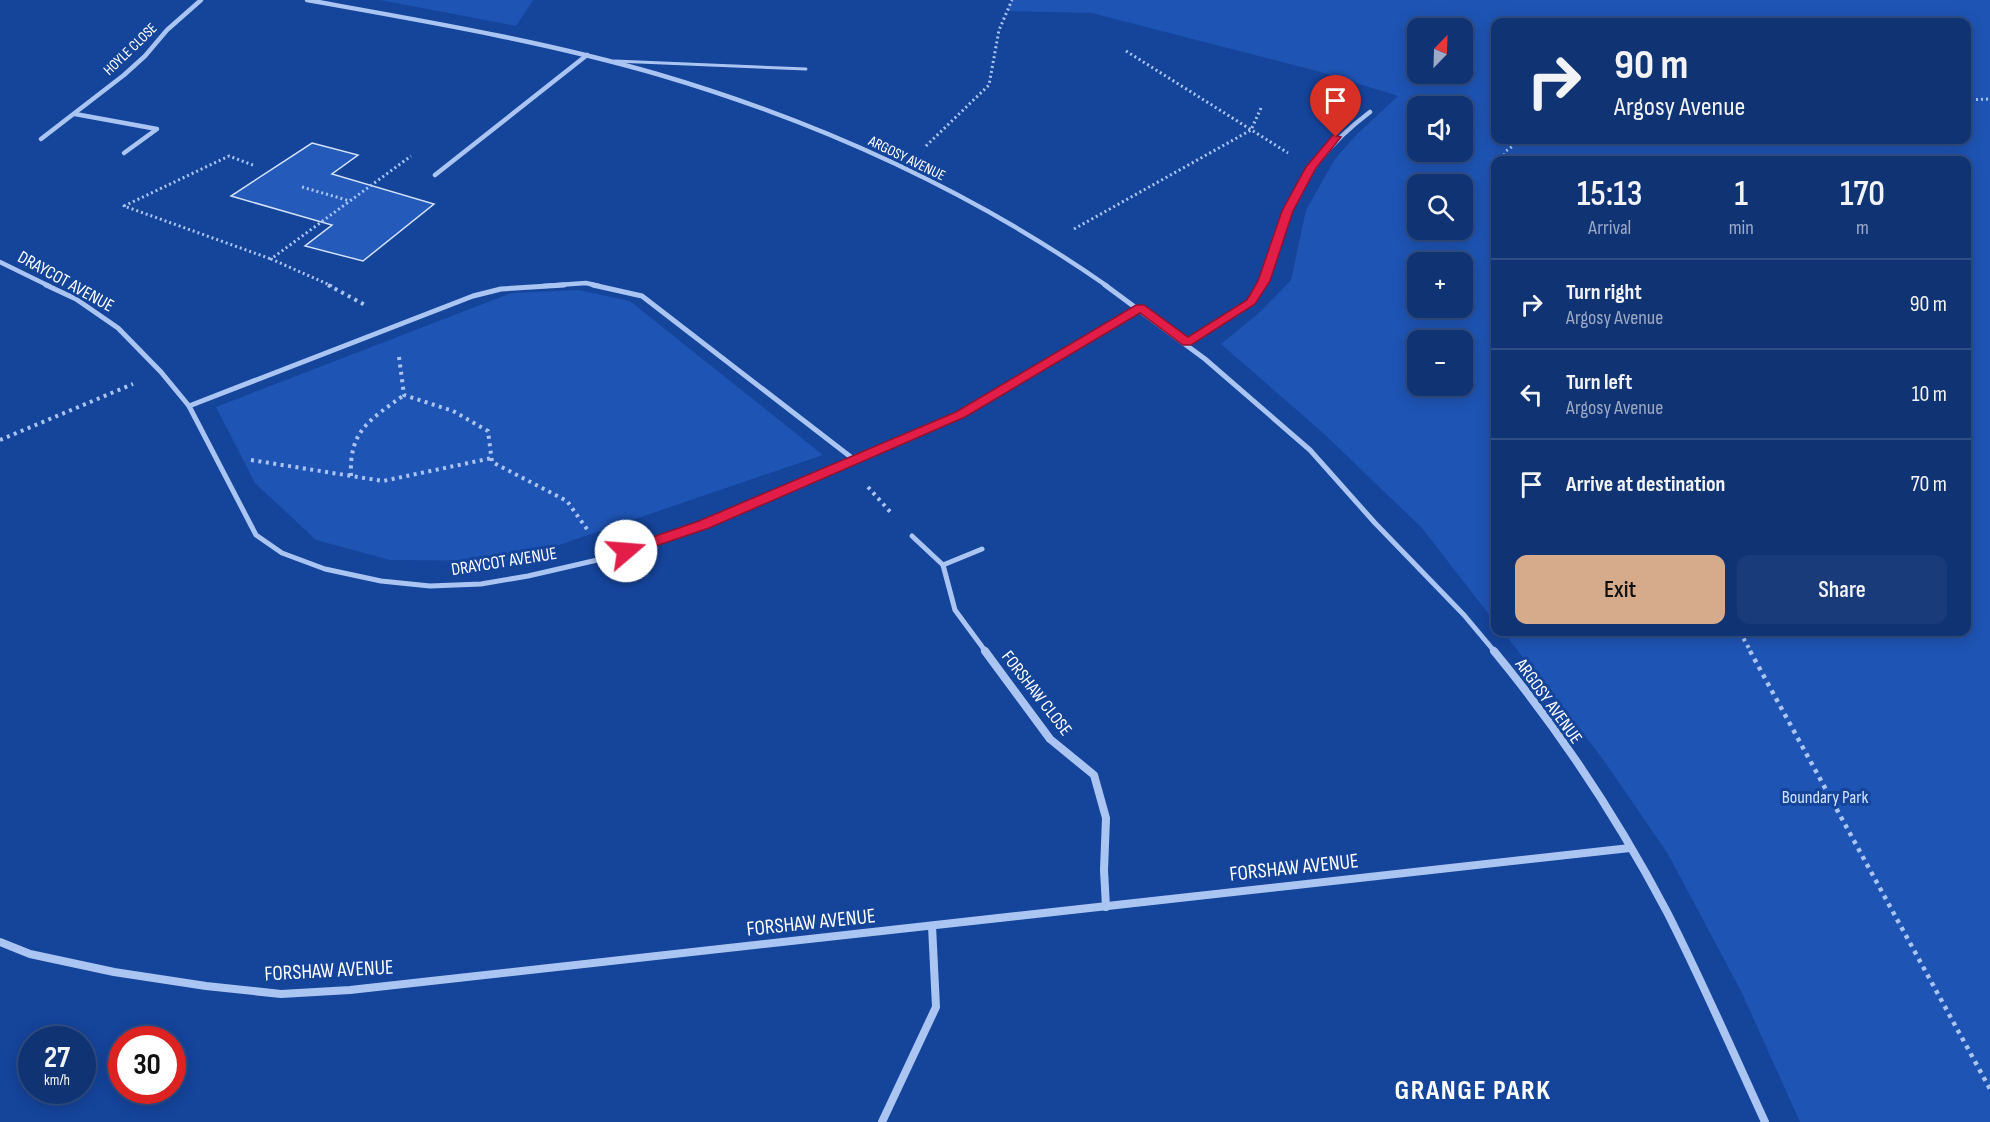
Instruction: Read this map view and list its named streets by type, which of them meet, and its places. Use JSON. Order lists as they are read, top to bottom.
{
  "streets": {
    "street": [
      "HOYLE CLOSE",
      "ARGOSY AVENUE",
      "DRAYCOT AVENUE",
      "FORSHAW CLOSE",
      "FORSHAW AVENUE"
    ]
  },
  "crossings": [
    ["ARGOSY AVENUE", "DRAYCOT AVENUE"],
    ["ARGOSY AVENUE", "FORSHAW AVENUE"],
    ["FORSHAW CLOSE", "FORSHAW AVENUE"]
  ],
  "districts": ["GRANGE PARK"],
  "parks": ["Boundary Park"],
  "north": "top right",
  "page": {
    "map_buttons": ["+", "−"],
    "turn": ["90 m", "Argosy Avenue"],
    "eta": [
      "15:13",
      "Arrival",
      "1",
      "min",
      "170",
      "m"
    ],
    "list": [
      {
        "name": "Turn right",
        "note": "Argosy Avenue",
        "value": "90 m"
      },
      {
        "name": "Turn left",
        "note": "Argosy Avenue",
        "value": "10 m"
      },
      {
        "name": "Arrive at destination",
        "value": "70 m"
      }
    ],
    "buttons": ["Exit", "Share"],
    "speed": "27 km/h",
    "limit": "30"
  }
}
